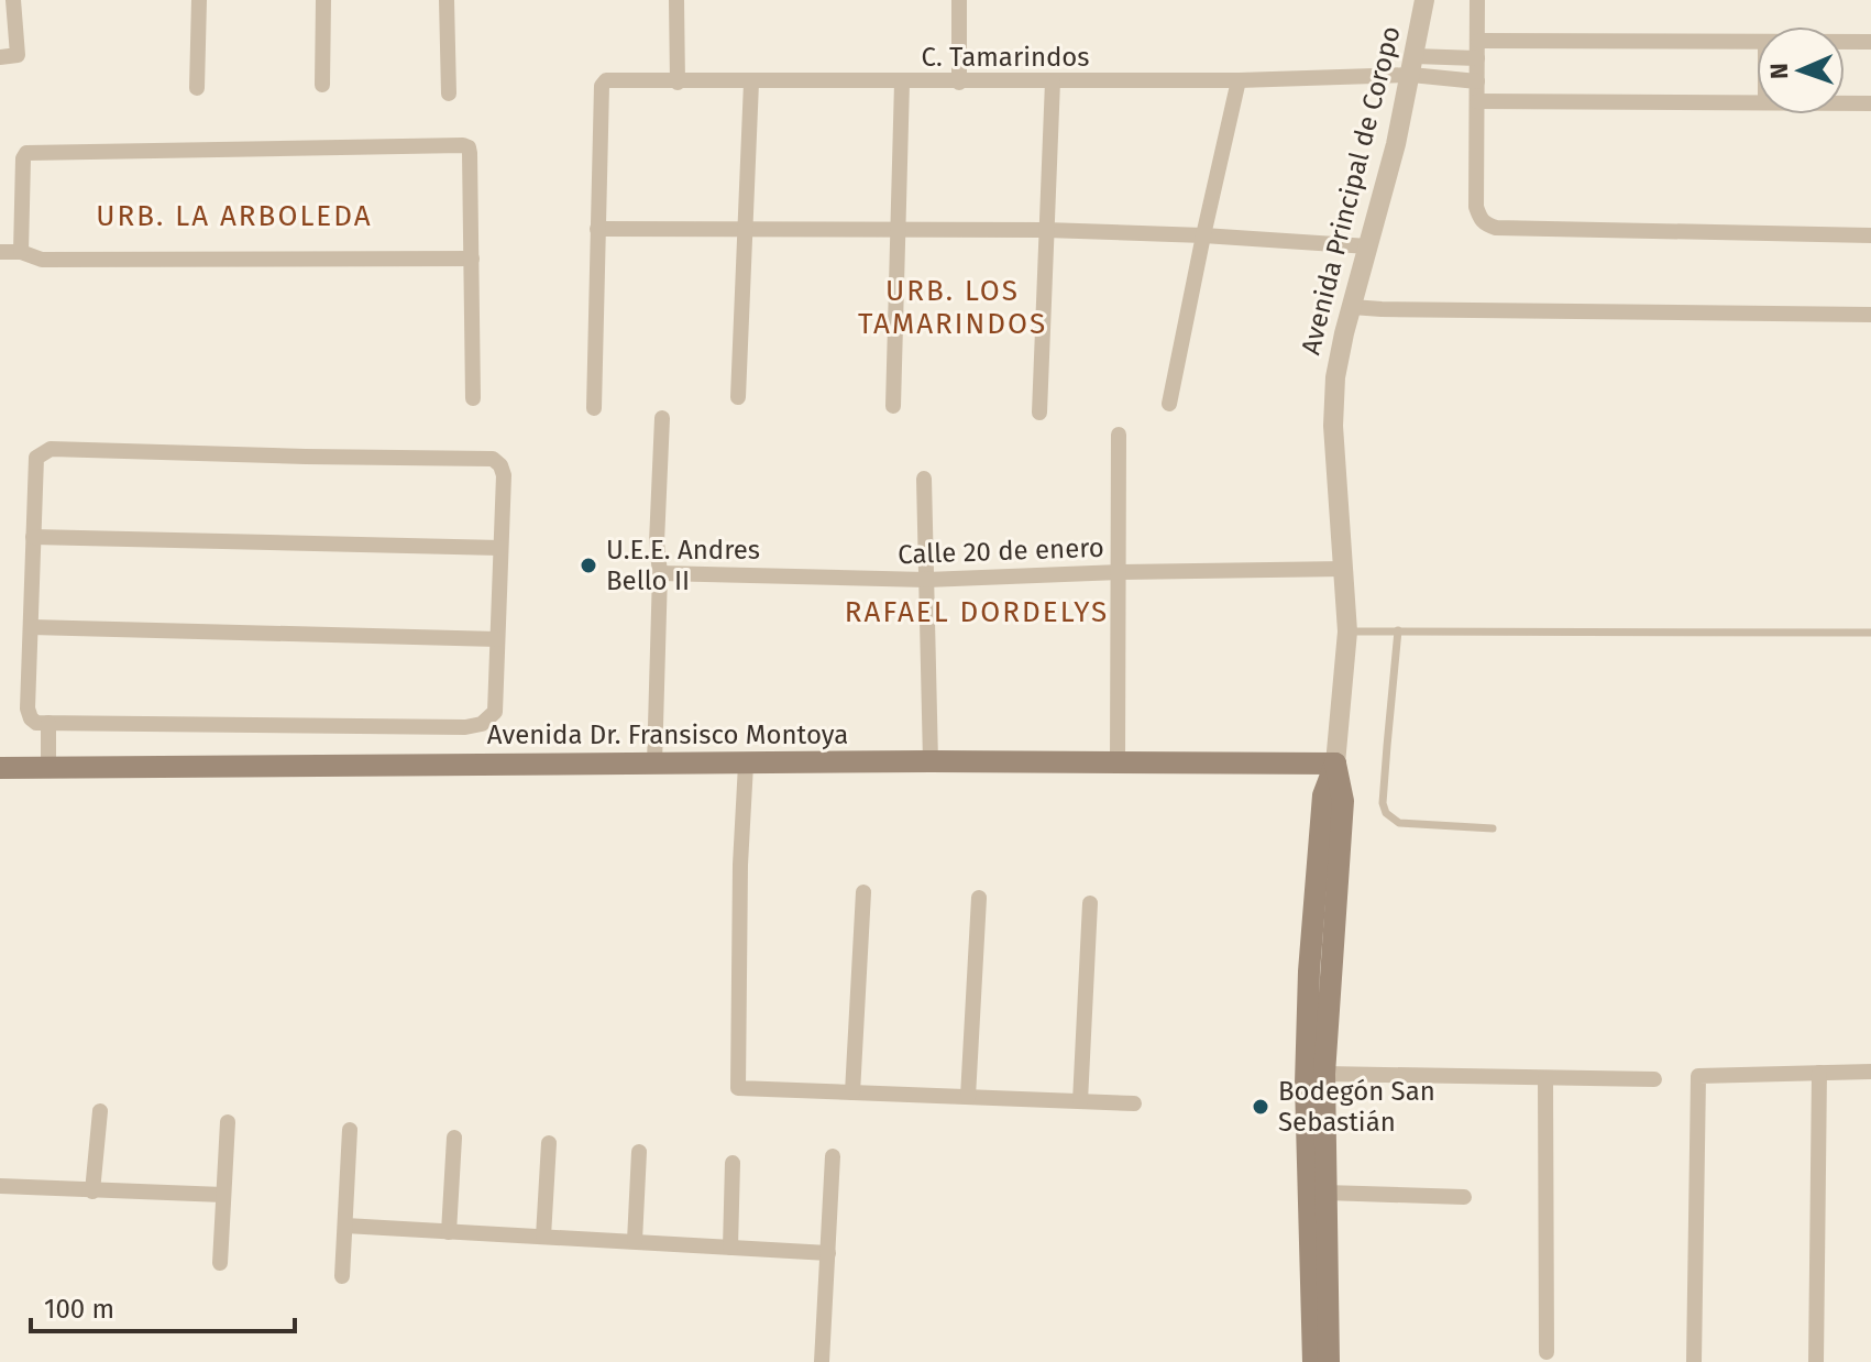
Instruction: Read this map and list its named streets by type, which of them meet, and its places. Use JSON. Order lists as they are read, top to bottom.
{
  "streets": {
    "main road": ["Avenida Principal de Coropo", "Avenida Dr. Fransisco Montoya"],
    "street": ["C. Tamarindos", "Calle 20 de enero"]
  },
  "crossings": [
    ["C. Tamarindos", "Avenida Principal de Coropo"],
    ["Avenida Principal de Coropo", "Calle 20 de enero"],
    ["Avenida Principal de Coropo", "Avenida Dr. Fransisco Montoya"]
  ],
  "districts": ["URB. LA ARBOLEDA", "URB. LOS TAMARINDOS", "RAFAEL DORDELYS"],
  "places": ["U.E.E. Andres Bello II", "Bodegón San Sebastián"],
  "scale_bar": "100 m",
  "north": "left"
}
